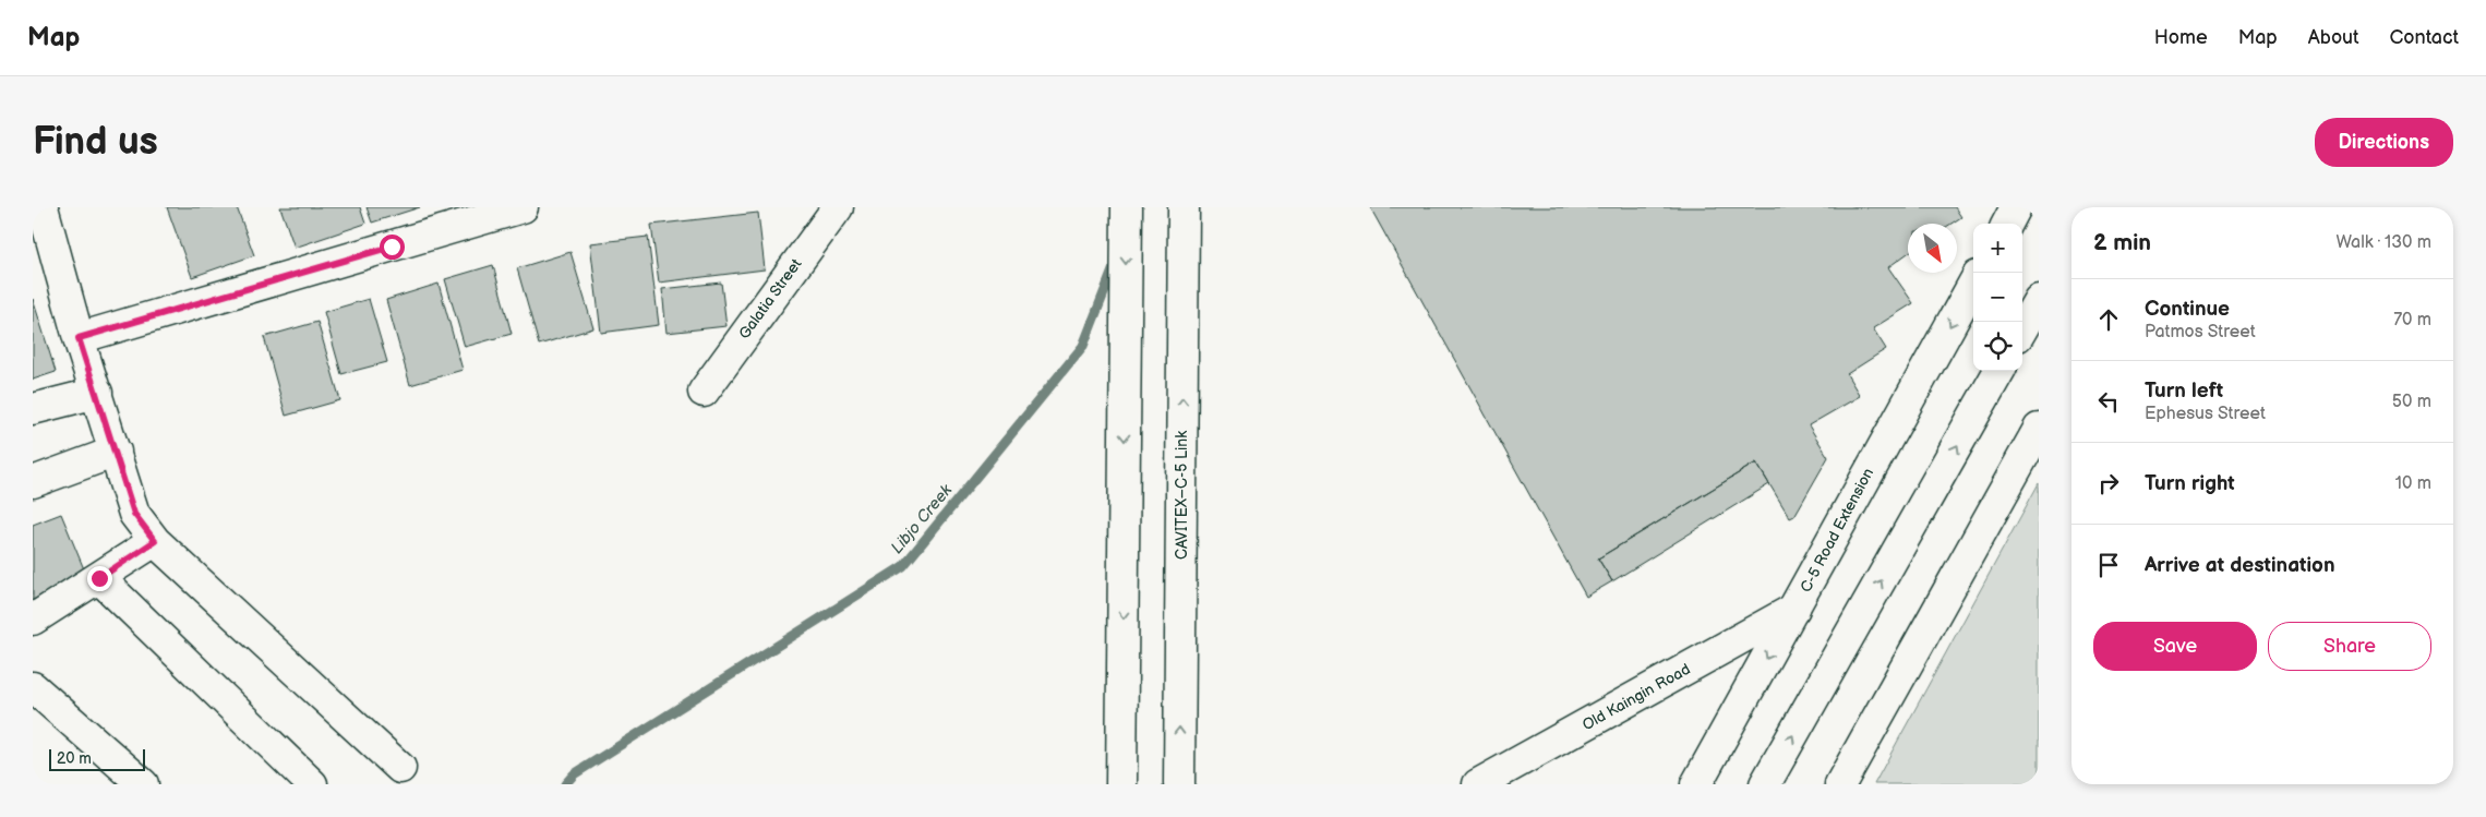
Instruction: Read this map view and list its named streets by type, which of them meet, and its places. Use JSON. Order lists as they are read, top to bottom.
{
  "streets": {
    "main road": [
      "Galatia Street",
      "CAVITEX–C-5 Link",
      "C-5 Road Extension",
      "Old Kaingin Road"
    ]
  },
  "crossings": [
    ["C-5 Road Extension", "Old Kaingin Road"]
  ],
  "water": ["Libjo Creek"],
  "scale_bar": "20 m",
  "north": "bottom right",
  "page": {
    "header": "Map",
    "nav": [
      "Home",
      "Map",
      "About",
      "Contact"
    ],
    "buttons": [
      "Directions",
      ["Save", "Share"]
    ],
    "title": "Find us",
    "heading": ["2 min", "Walk · 130 m"],
    "map_buttons": ["+", "−"],
    "list": [
      ["Continue", "Patmos Street", "70 m"],
      ["Turn left", "Ephesus Street", "50 m"],
      ["Turn right", "10 m"],
      "Arrive at destination"
    ],
    "scale": "20 m"
  }
}
